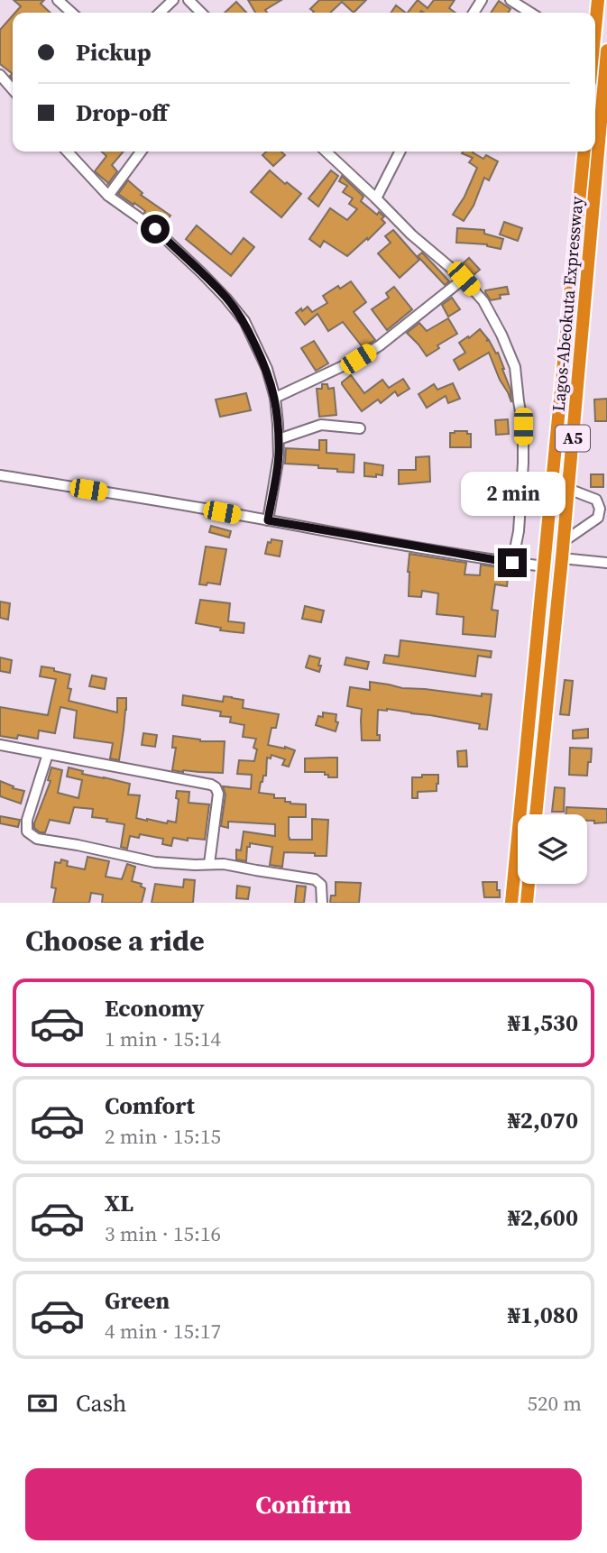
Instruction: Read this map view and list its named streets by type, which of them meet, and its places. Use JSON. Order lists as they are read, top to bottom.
{
  "streets": {
    "highway": ["Lagos-Abeokuta Expressway", "A5"]
  },
  "page": {
    "banner": ["Pickup", "Drop-off"],
    "bubble": "2 min",
    "heading": "Choose a ride",
    "list": [
      {
        "name": "Economy",
        "note": "1 min · 15:14",
        "value": "₦1,530"
      },
      {
        "name": "Comfort",
        "note": "2 min · 15:15",
        "value": "₦2,070"
      },
      {
        "name": "XL",
        "note": "3 min · 15:16",
        "value": "₦2,600"
      },
      {
        "name": "Green",
        "note": "4 min · 15:17",
        "value": "₦1,080"
      }
    ],
    "pay": ["Cash", "520 m"],
    "buttons": "Confirm"
  }
}
